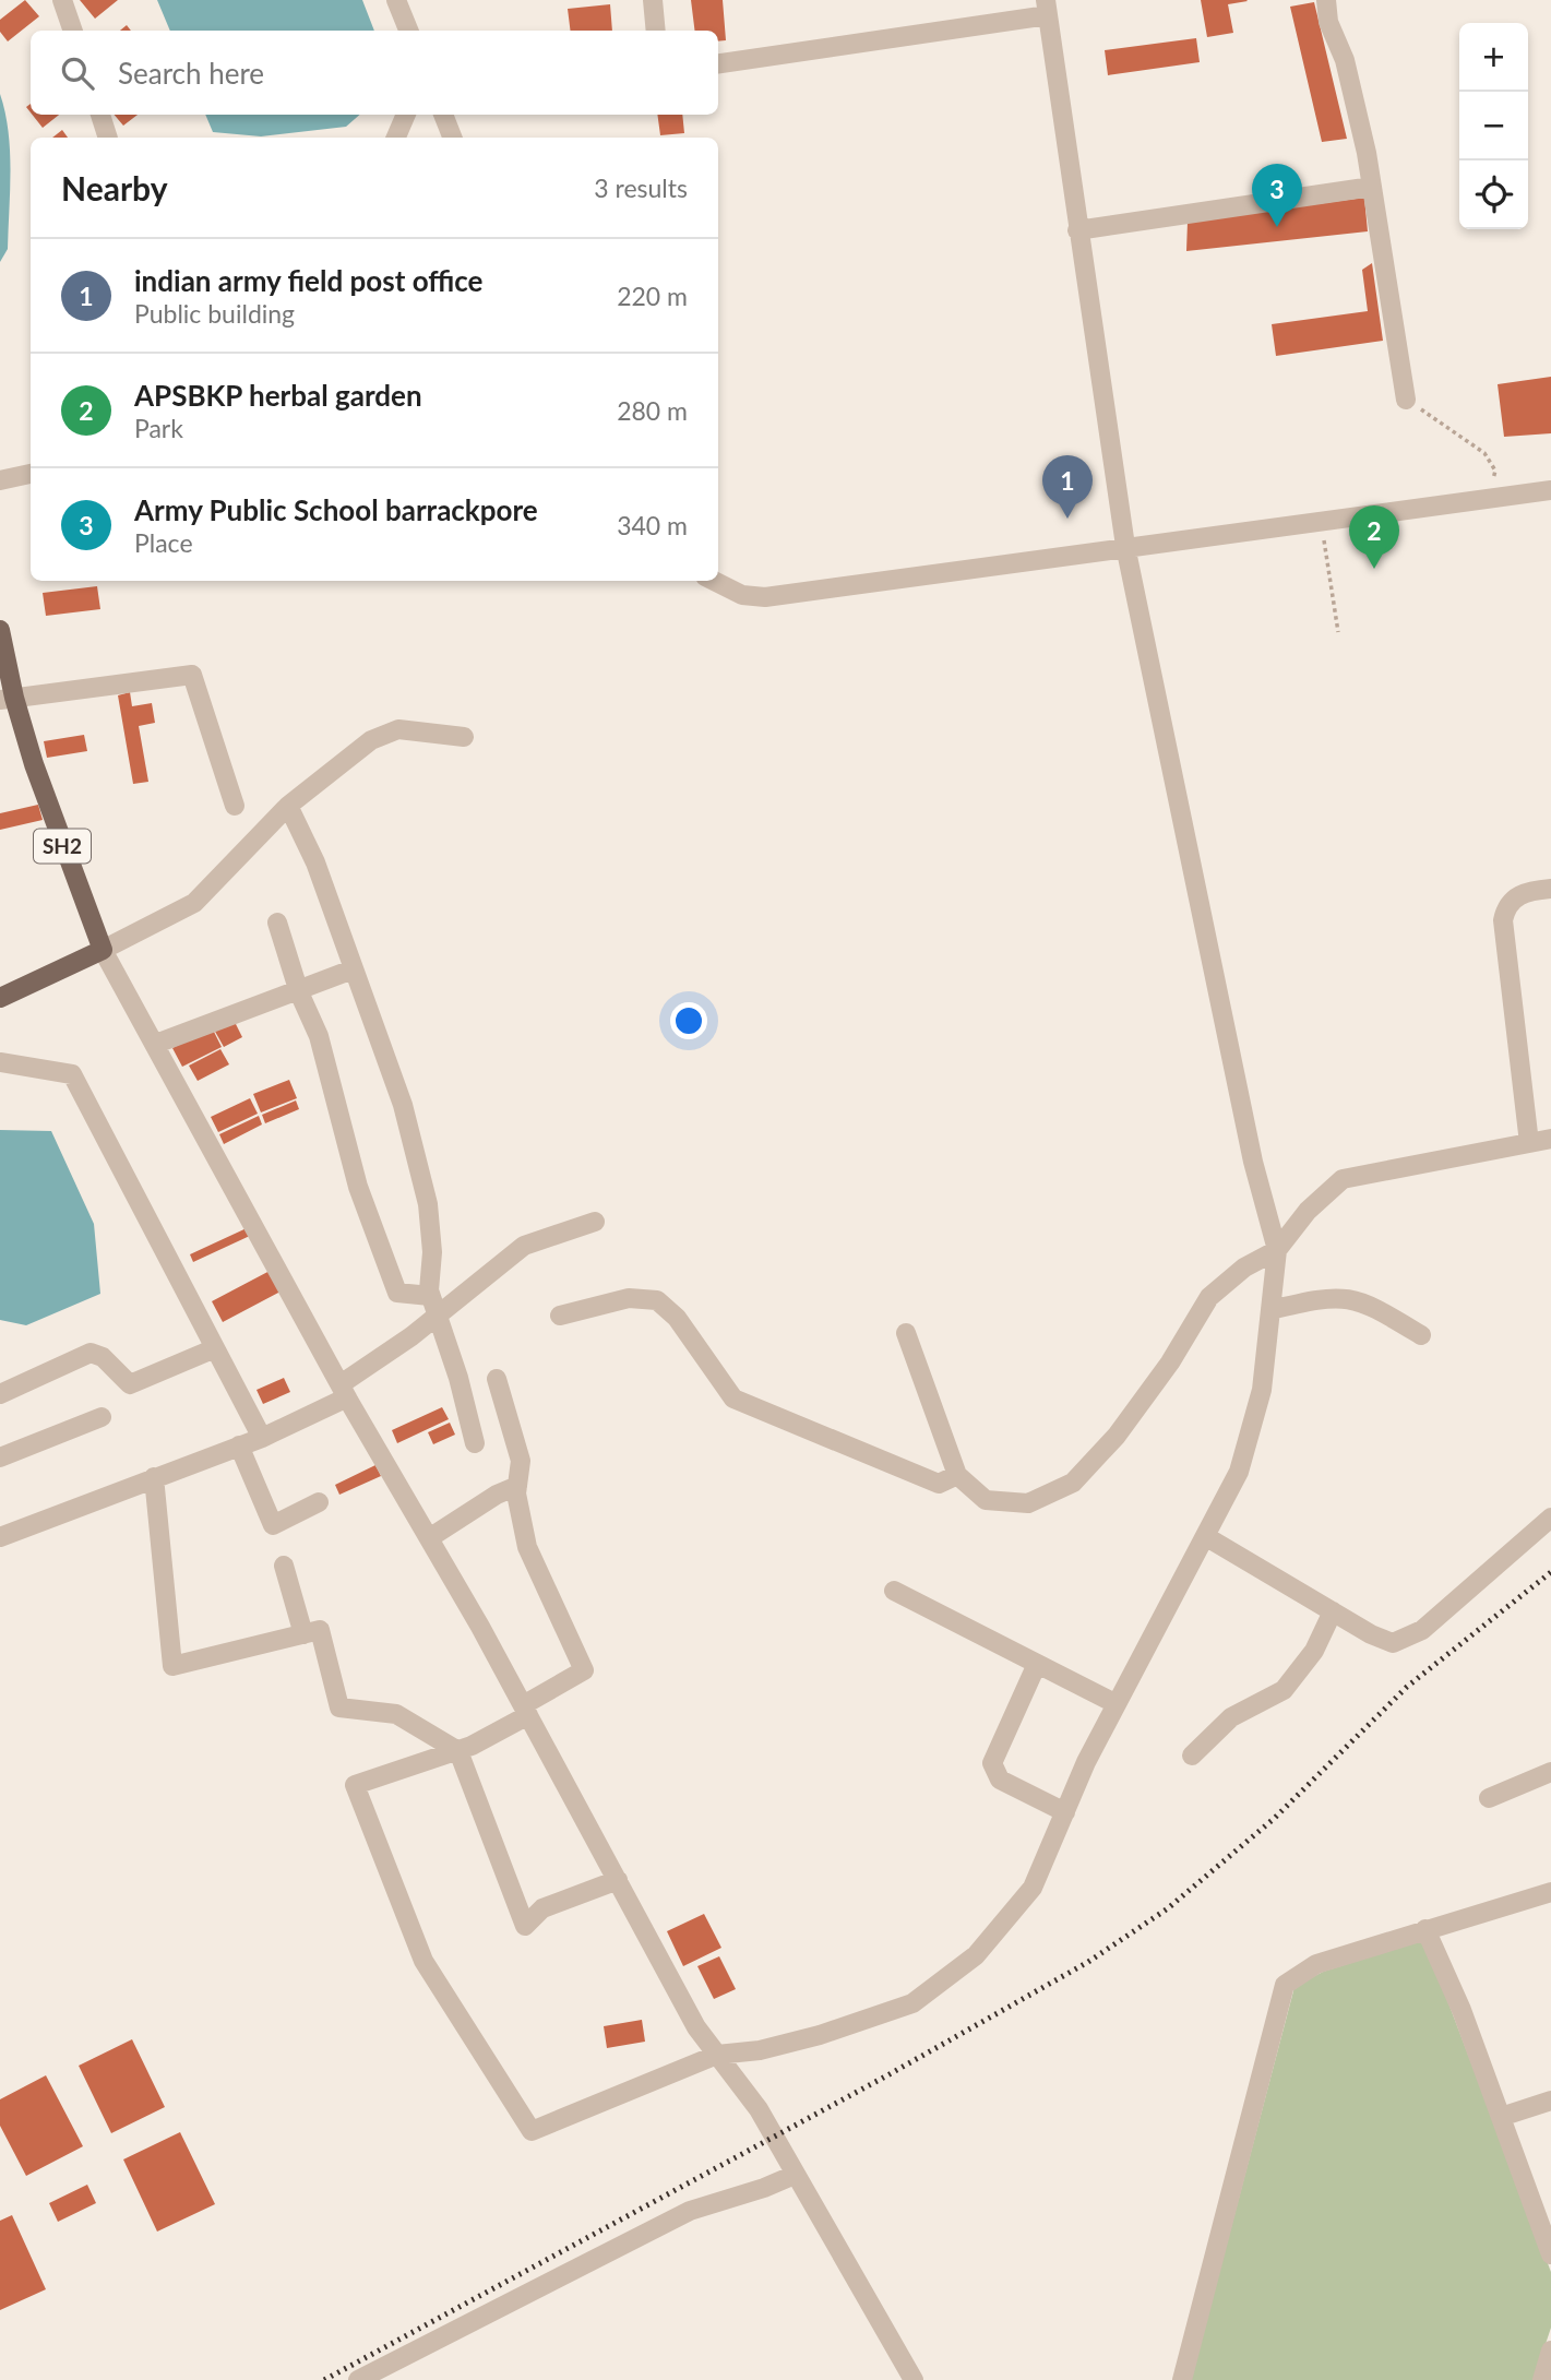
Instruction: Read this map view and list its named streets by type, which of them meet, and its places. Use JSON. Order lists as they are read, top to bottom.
{
  "streets": {
    "main road": ["SH2"]
  },
  "page": {
    "map_buttons": ["+", "−"],
    "search": "Search here",
    "heading": ["Nearby", "3 results"],
    "pins": ["3", "1", "2"],
    "list": [
      {
        "mark": "1",
        "name": "indian army field post office",
        "note": "Public building",
        "value": "220 m"
      },
      {
        "mark": "2",
        "name": "APSBKP herbal garden",
        "note": "Park",
        "value": "280 m"
      },
      {
        "mark": "3",
        "name": "Army Public School barrackpore",
        "note": "Place",
        "value": "340 m"
      }
    ]
  }
}
